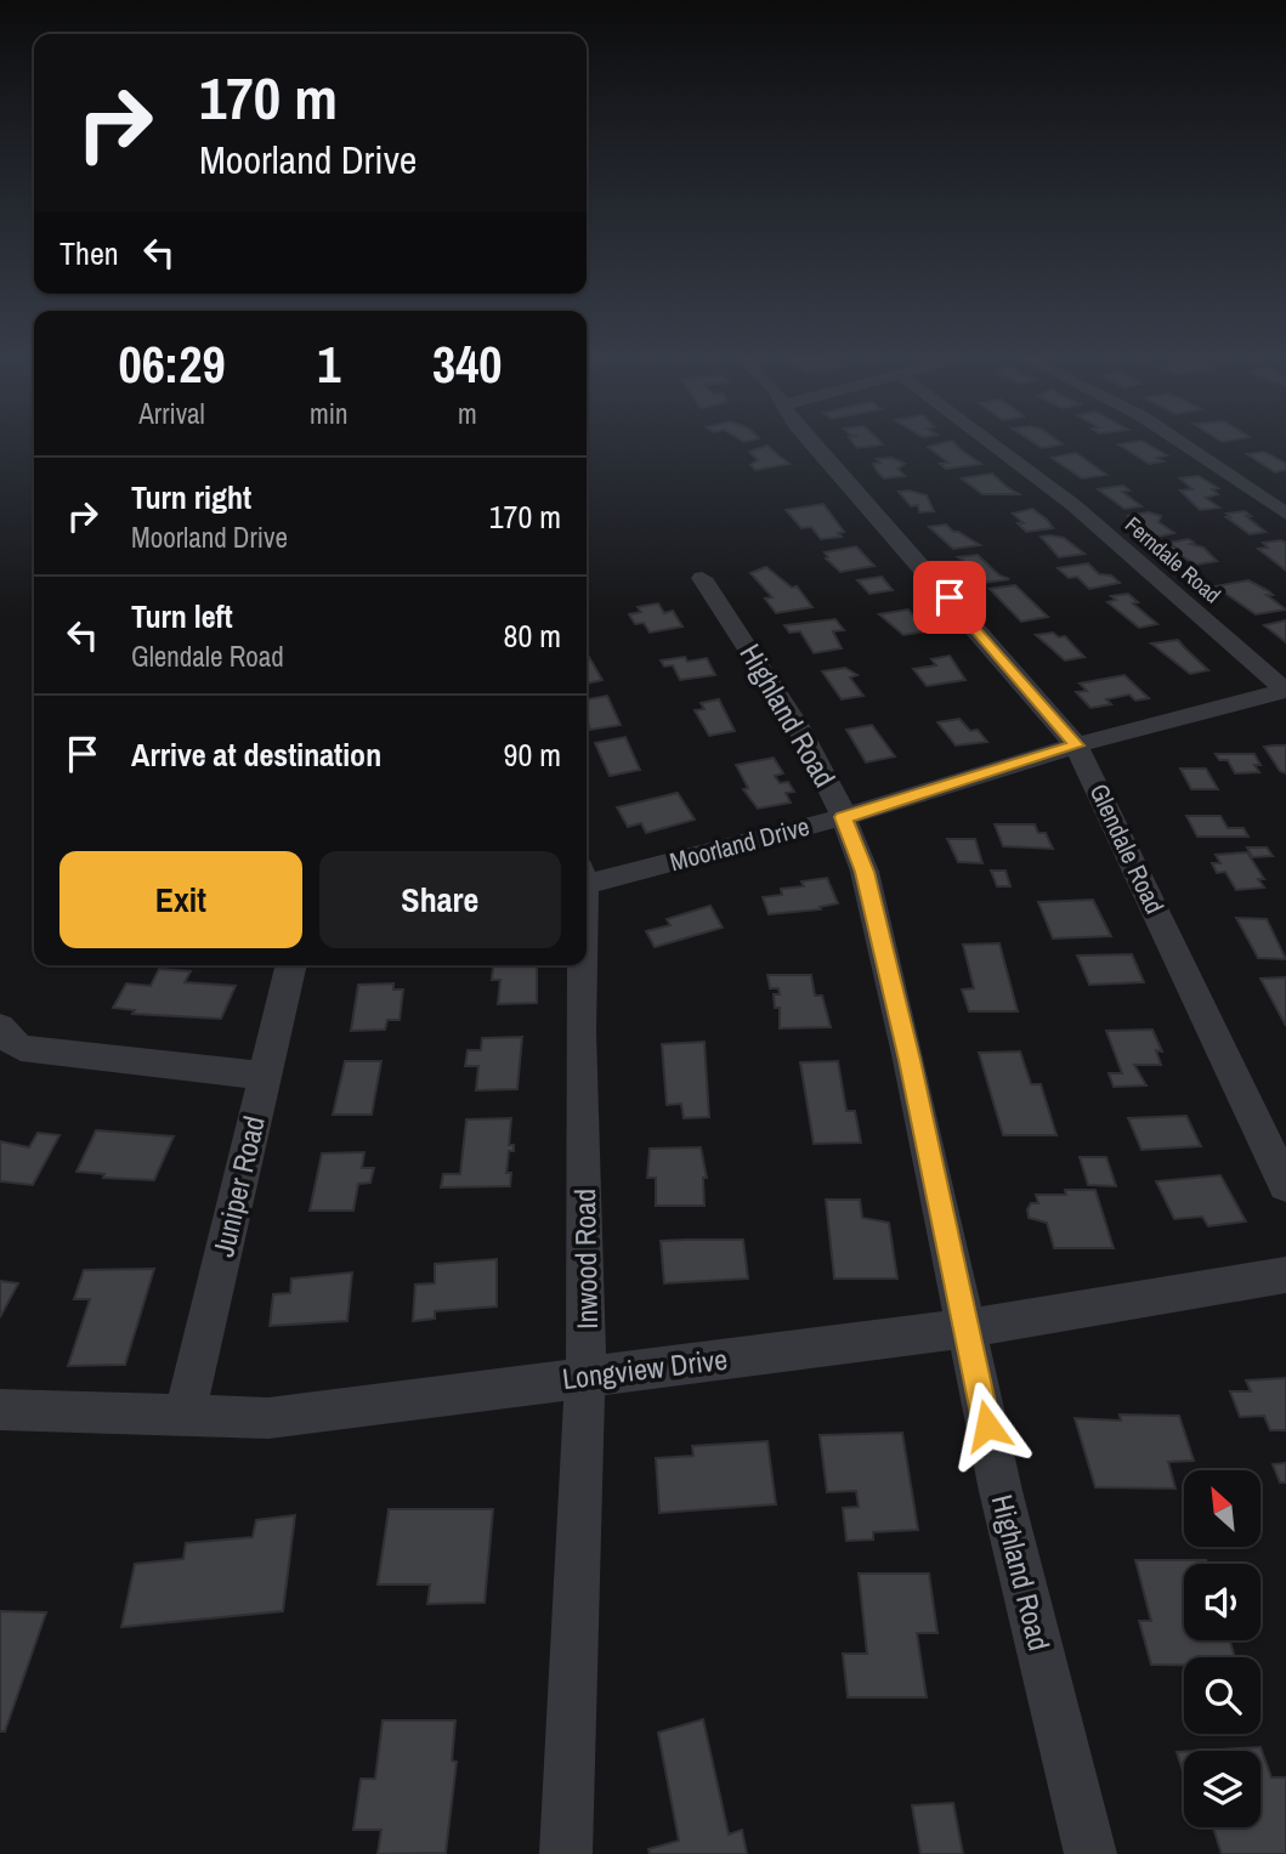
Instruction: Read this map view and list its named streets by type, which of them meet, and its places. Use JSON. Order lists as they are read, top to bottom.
{
  "streets": {
    "street": [
      "Ferndale Road",
      "Highland Road",
      "Moorland Drive",
      "Glendale Road",
      "Juniper Road",
      "Inwood Road",
      "Longview Drive"
    ]
  },
  "crossings": [
    ["Ferndale Road", "Moorland Drive"],
    ["Highland Road", "Moorland Drive"],
    ["Highland Road", "Longview Drive"],
    ["Moorland Drive", "Glendale Road"],
    ["Juniper Road", "Longview Drive"],
    ["Inwood Road", "Longview Drive"]
  ],
  "north": "top left",
  "page": {
    "turn": ["170 m", "Moorland Drive"],
    "then": "Then",
    "eta": [
      "06:29",
      "Arrival",
      "1",
      "min",
      "340",
      "m"
    ],
    "list": [
      {
        "name": "Turn right",
        "note": "Moorland Drive",
        "value": "170 m"
      },
      {
        "name": "Turn left",
        "note": "Glendale Road",
        "value": "80 m"
      },
      {
        "name": "Arrive at destination",
        "value": "90 m"
      }
    ],
    "buttons": ["Exit", "Share"]
  }
}
